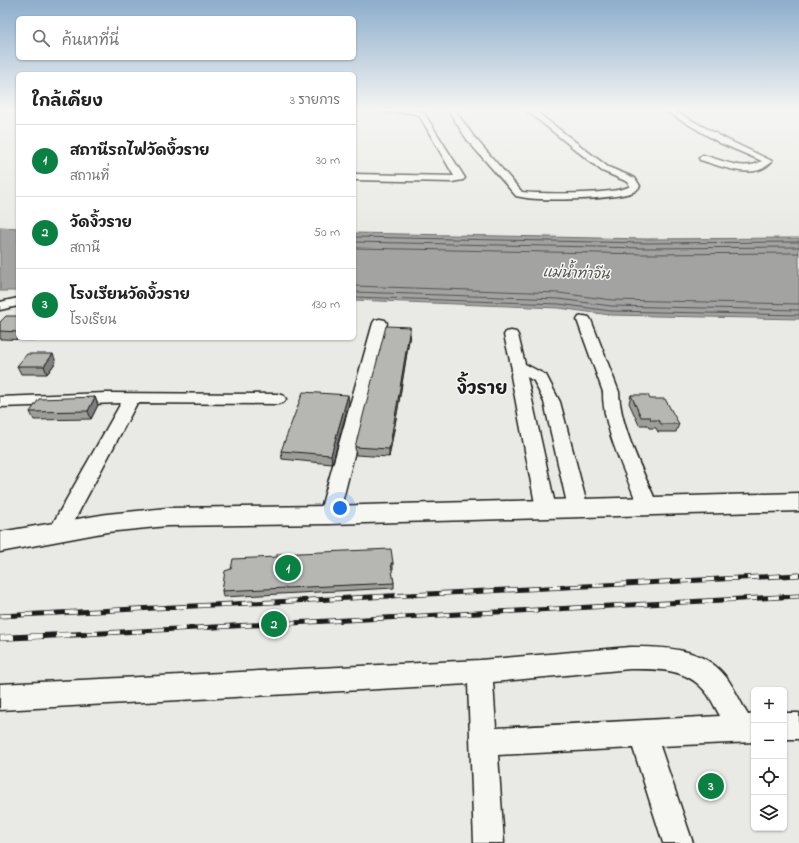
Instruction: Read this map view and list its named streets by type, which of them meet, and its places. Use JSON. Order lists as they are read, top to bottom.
{
  "districts": ["งิ้วราย"],
  "water": ["แม่น้ำท่าจีน"],
  "page": {
    "search": "ค้นหาที่นี่",
    "heading": ["ใกล้เคียง", "3 รายการ"],
    "list": [
      {
        "mark": "1",
        "name": "สถานีรถไฟวัดงิ้วราย",
        "note": "สถานที่",
        "value": "30 m"
      },
      {
        "mark": "2",
        "name": "วัดงิ้วราย",
        "note": "สถานี",
        "value": "50 m"
      },
      {
        "mark": "3",
        "name": "โรงเรียนวัดงิ้วราย",
        "note": "โรงเรียน",
        "value": "130 m"
      }
    ],
    "pins": ["1", "2", "3"],
    "map_buttons": ["+", "−"]
  }
}
